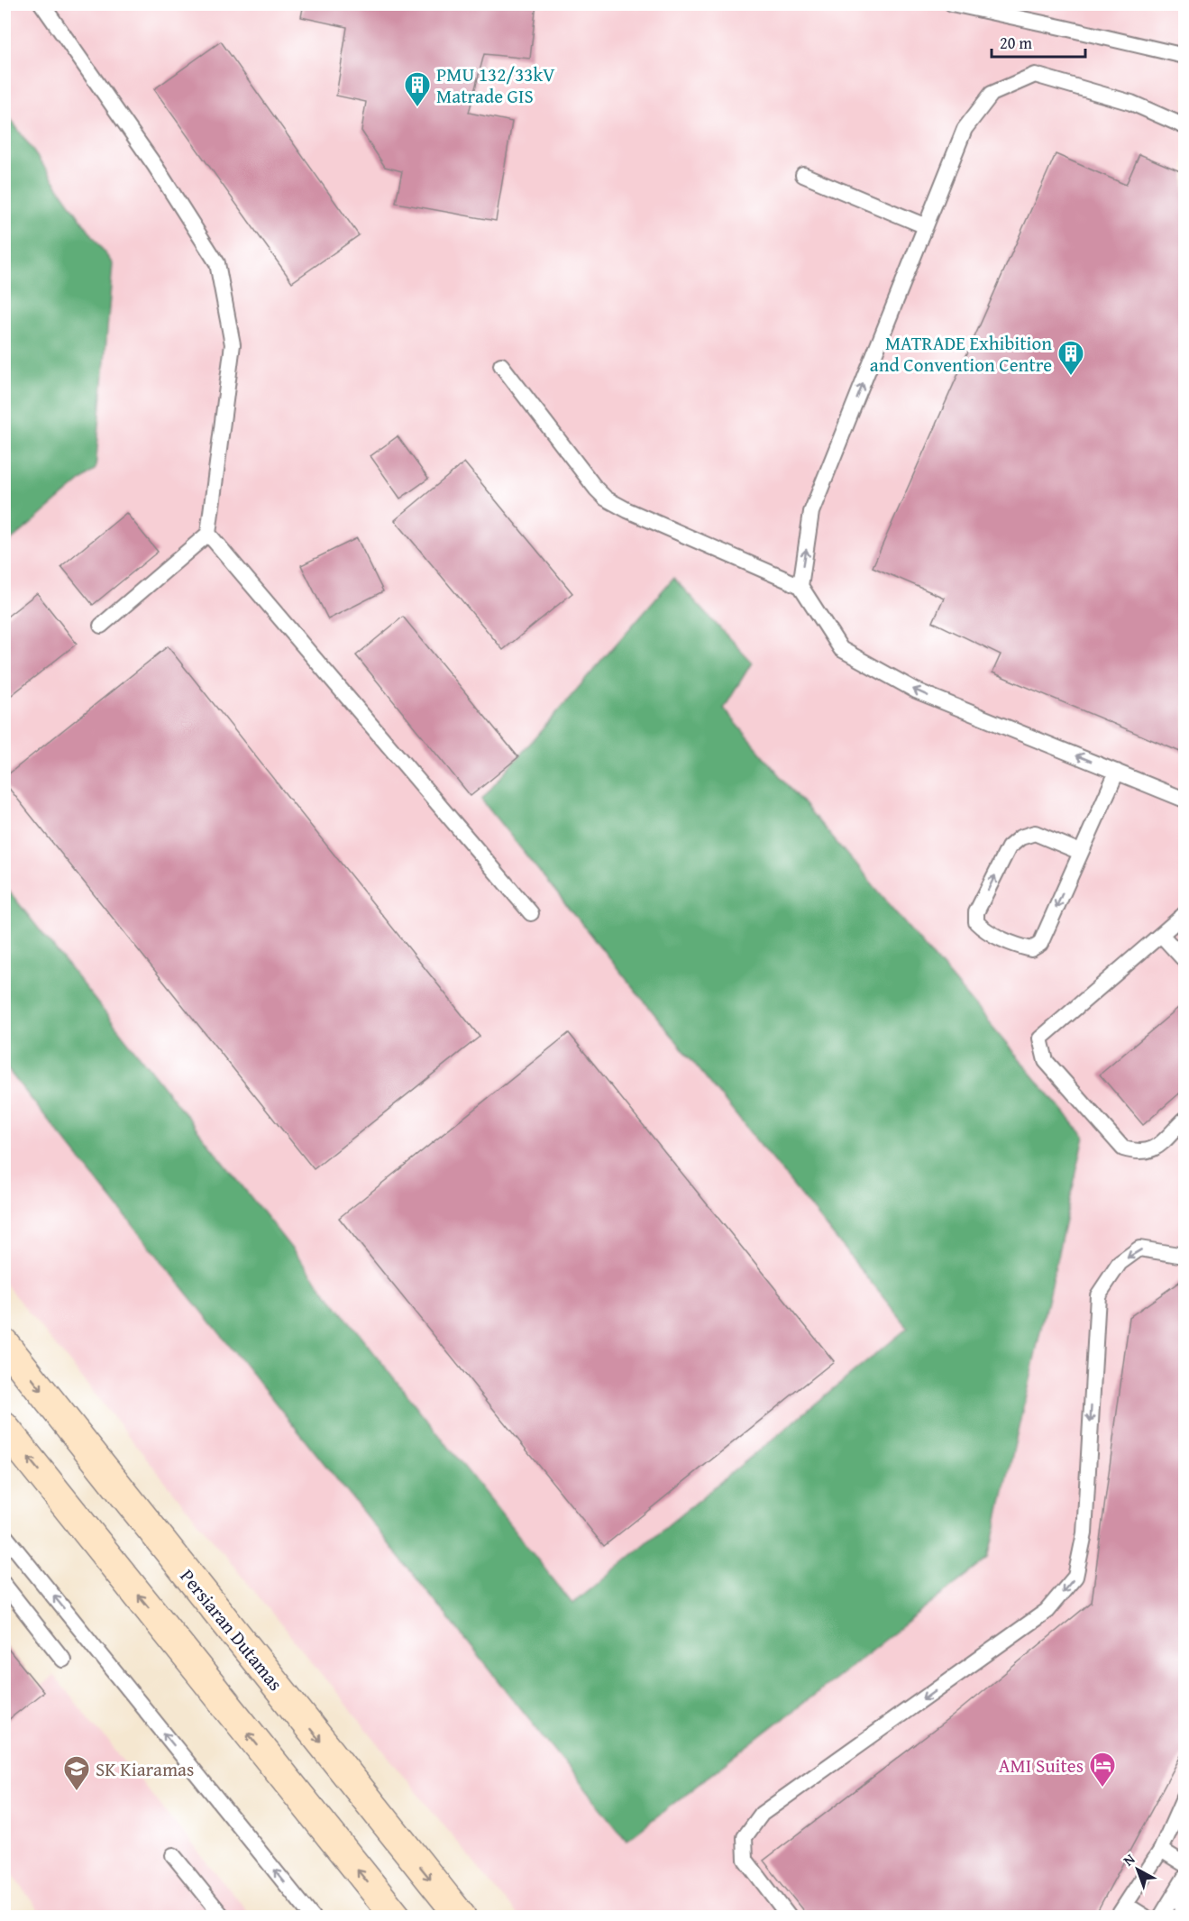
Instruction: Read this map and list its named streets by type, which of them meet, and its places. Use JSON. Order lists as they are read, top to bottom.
{
  "streets": {
    "street": ["Persiaran Dutamas"]
  },
  "places": {
    "building": ["PMU 132/33kV Matrade GIS", "MATRADE Exhibition and Convention Centre"],
    "hotel": ["AMI Suites"],
    "school or university": ["SK Kiaramas"]
  },
  "scale_bar": "20 m",
  "north": "top left"
}
